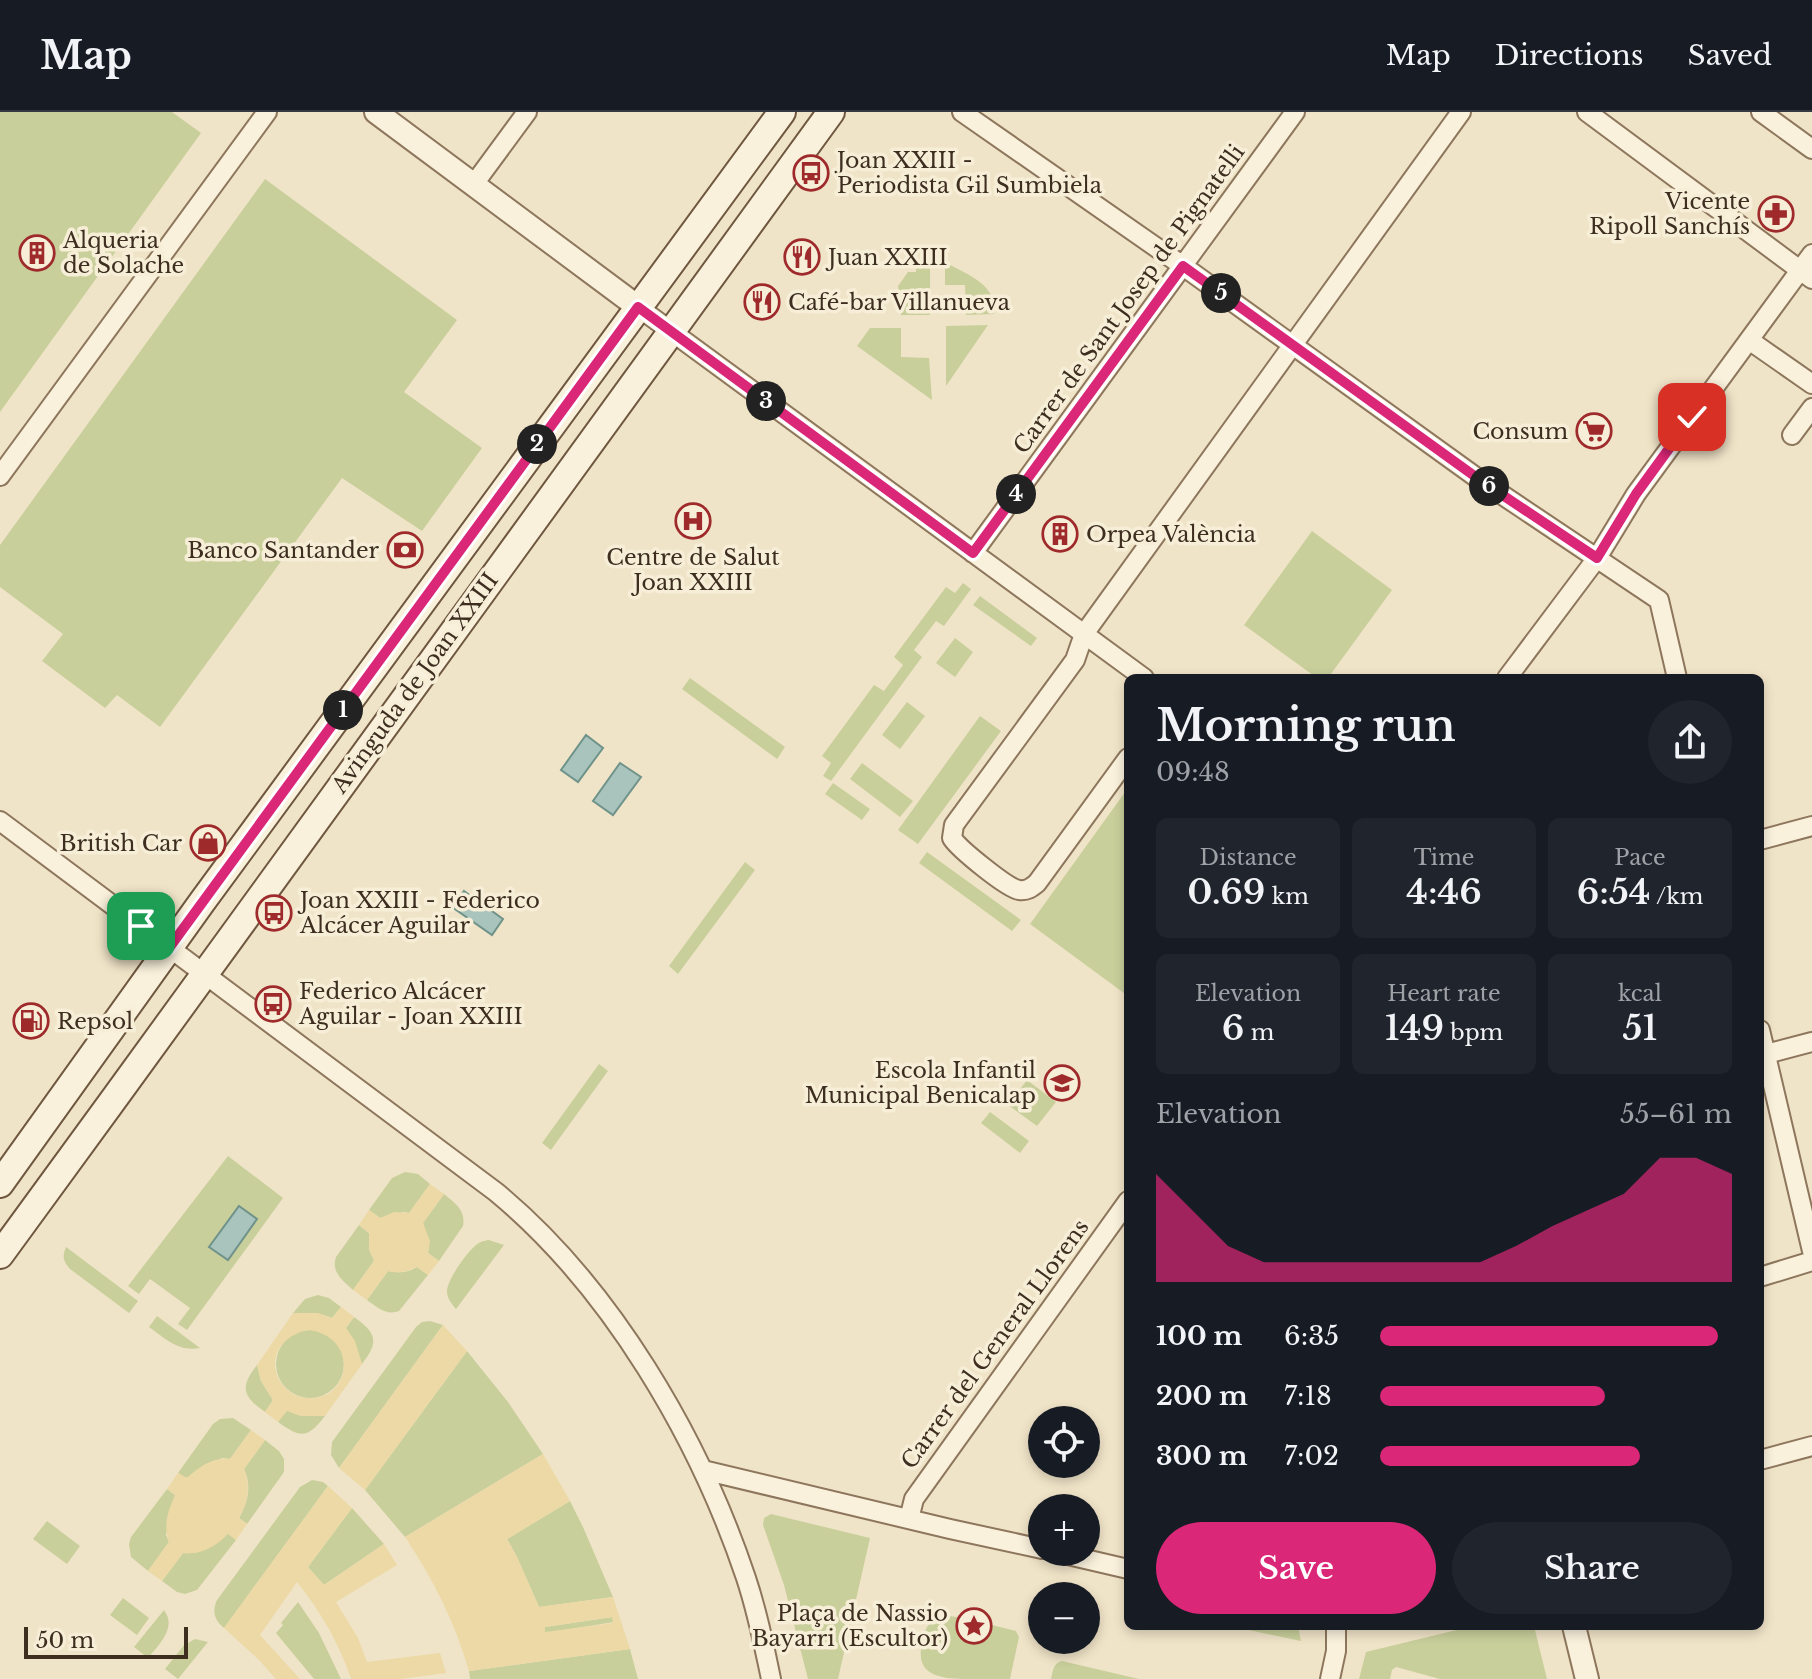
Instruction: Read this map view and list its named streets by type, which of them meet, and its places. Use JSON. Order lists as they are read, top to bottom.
{
  "streets": {
    "main road": ["Avinguda de Joan XXIII"],
    "street": ["Carrer de Sant Josep de Pignatelli", "Carrer del General Llorens"]
  },
  "places": {
    "bus stop": ["Joan XXIII - Periodista Gil Sumbiela", "Joan XXIII - Federico Alcácer Aguilar", "Federico Alcácer Aguilar - Joan XXIII"],
    "pharmacy": ["Vicente Ripoll Sanchís"],
    "building": ["Alqueria de Solache", "Orpea València"],
    "restaurant": ["Juan XXIII", "Café-bar Villanueva"],
    "supermarket": ["Consum"],
    "hospital": ["Centre de Salut Joan XXIII"],
    "bank": ["Banco Santander"],
    "shop": ["British Car"],
    "fuel station": ["Repsol"],
    "school or university": ["Escola Infantil Municipal Benicalap"],
    "place": ["Plaça de Nassio Bayarri (Escultor)"]
  },
  "scale_bar": "50 m",
  "page": {
    "header": "Map",
    "nav": ["Map", "Directions", "Saved"],
    "pins": [
      "5",
      "3",
      "2",
      "6",
      "4",
      "1"
    ],
    "heading": ["Morning run", "09:48"],
    "stats": [
      ["Distance", "0.69 km"],
      ["Time", "4:46"],
      ["Pace", "6:54 /km"],
      ["Elevation", "6 m"],
      ["Heart rate", "149 bpm"],
      ["kcal", "51"]
    ],
    "chart": ["Elevation", "55–61 m"],
    "list": [
      {
        "name": "100 m",
        "note": "6:35"
      },
      {
        "name": "200 m",
        "note": "7:18"
      },
      {
        "name": "300 m",
        "note": "7:02"
      }
    ],
    "map_buttons": ["+", "−"],
    "buttons": ["Save", "Share"],
    "scale": "50 m"
  }
}
